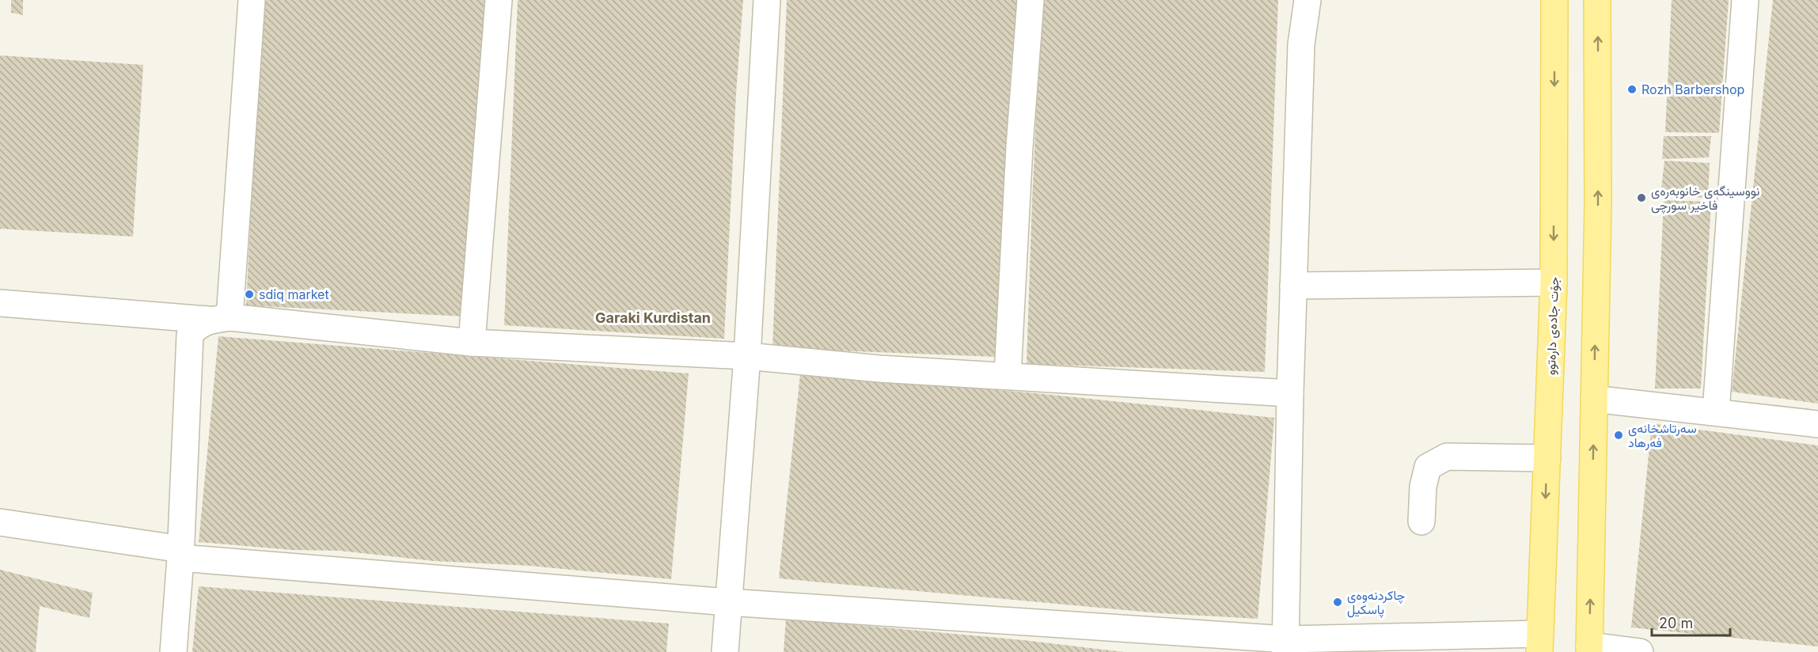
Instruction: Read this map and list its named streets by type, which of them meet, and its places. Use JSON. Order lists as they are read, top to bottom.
{
  "streets": {
    "main road": ["جۆت جادەی دارەتوو"]
  },
  "districts": ["Garaki Kurdistan"],
  "places": [
    "Rozh Barbershop",
    "نووسینگەی خانوبەرەی فاخیر سورچی",
    "sdiq market",
    "سەرتاشخانەی فەرهاد",
    "چاکردنەوەی پاسکیل"
  ],
  "scale_bar": "20 m"
}
